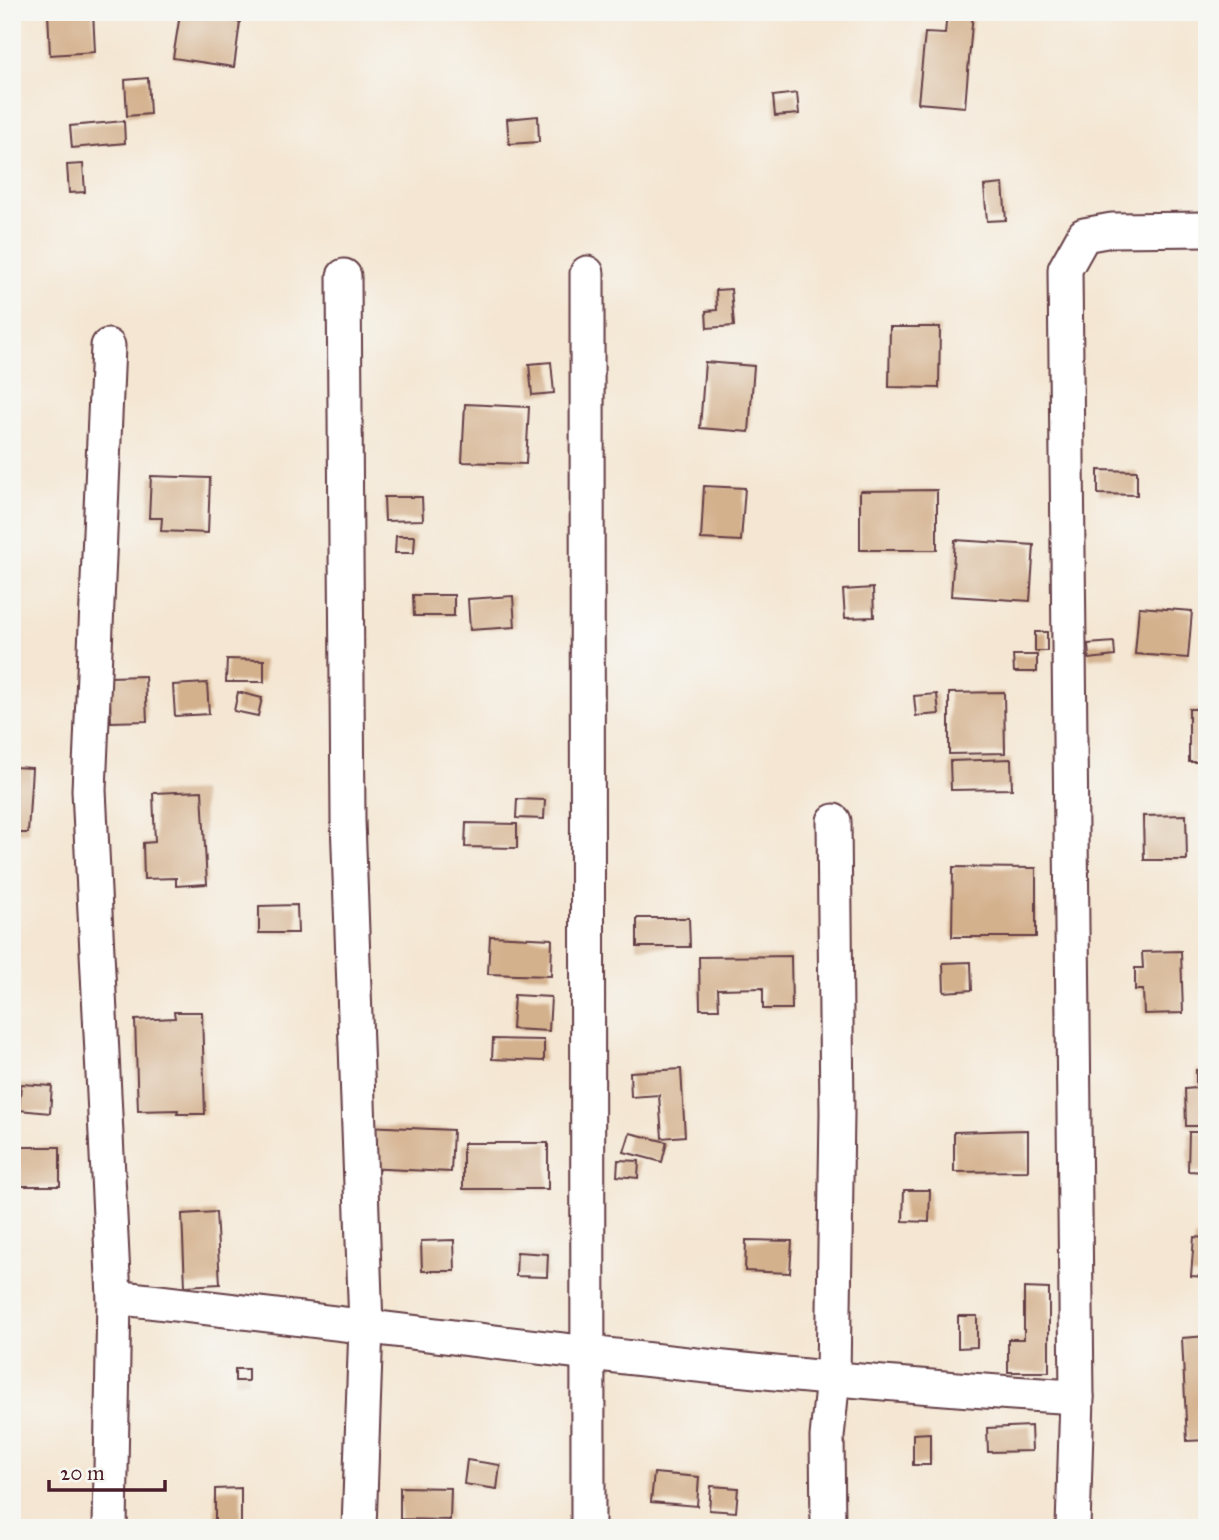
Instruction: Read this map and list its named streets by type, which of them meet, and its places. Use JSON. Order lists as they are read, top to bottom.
{
  "scale_bar": "20 m"
}
